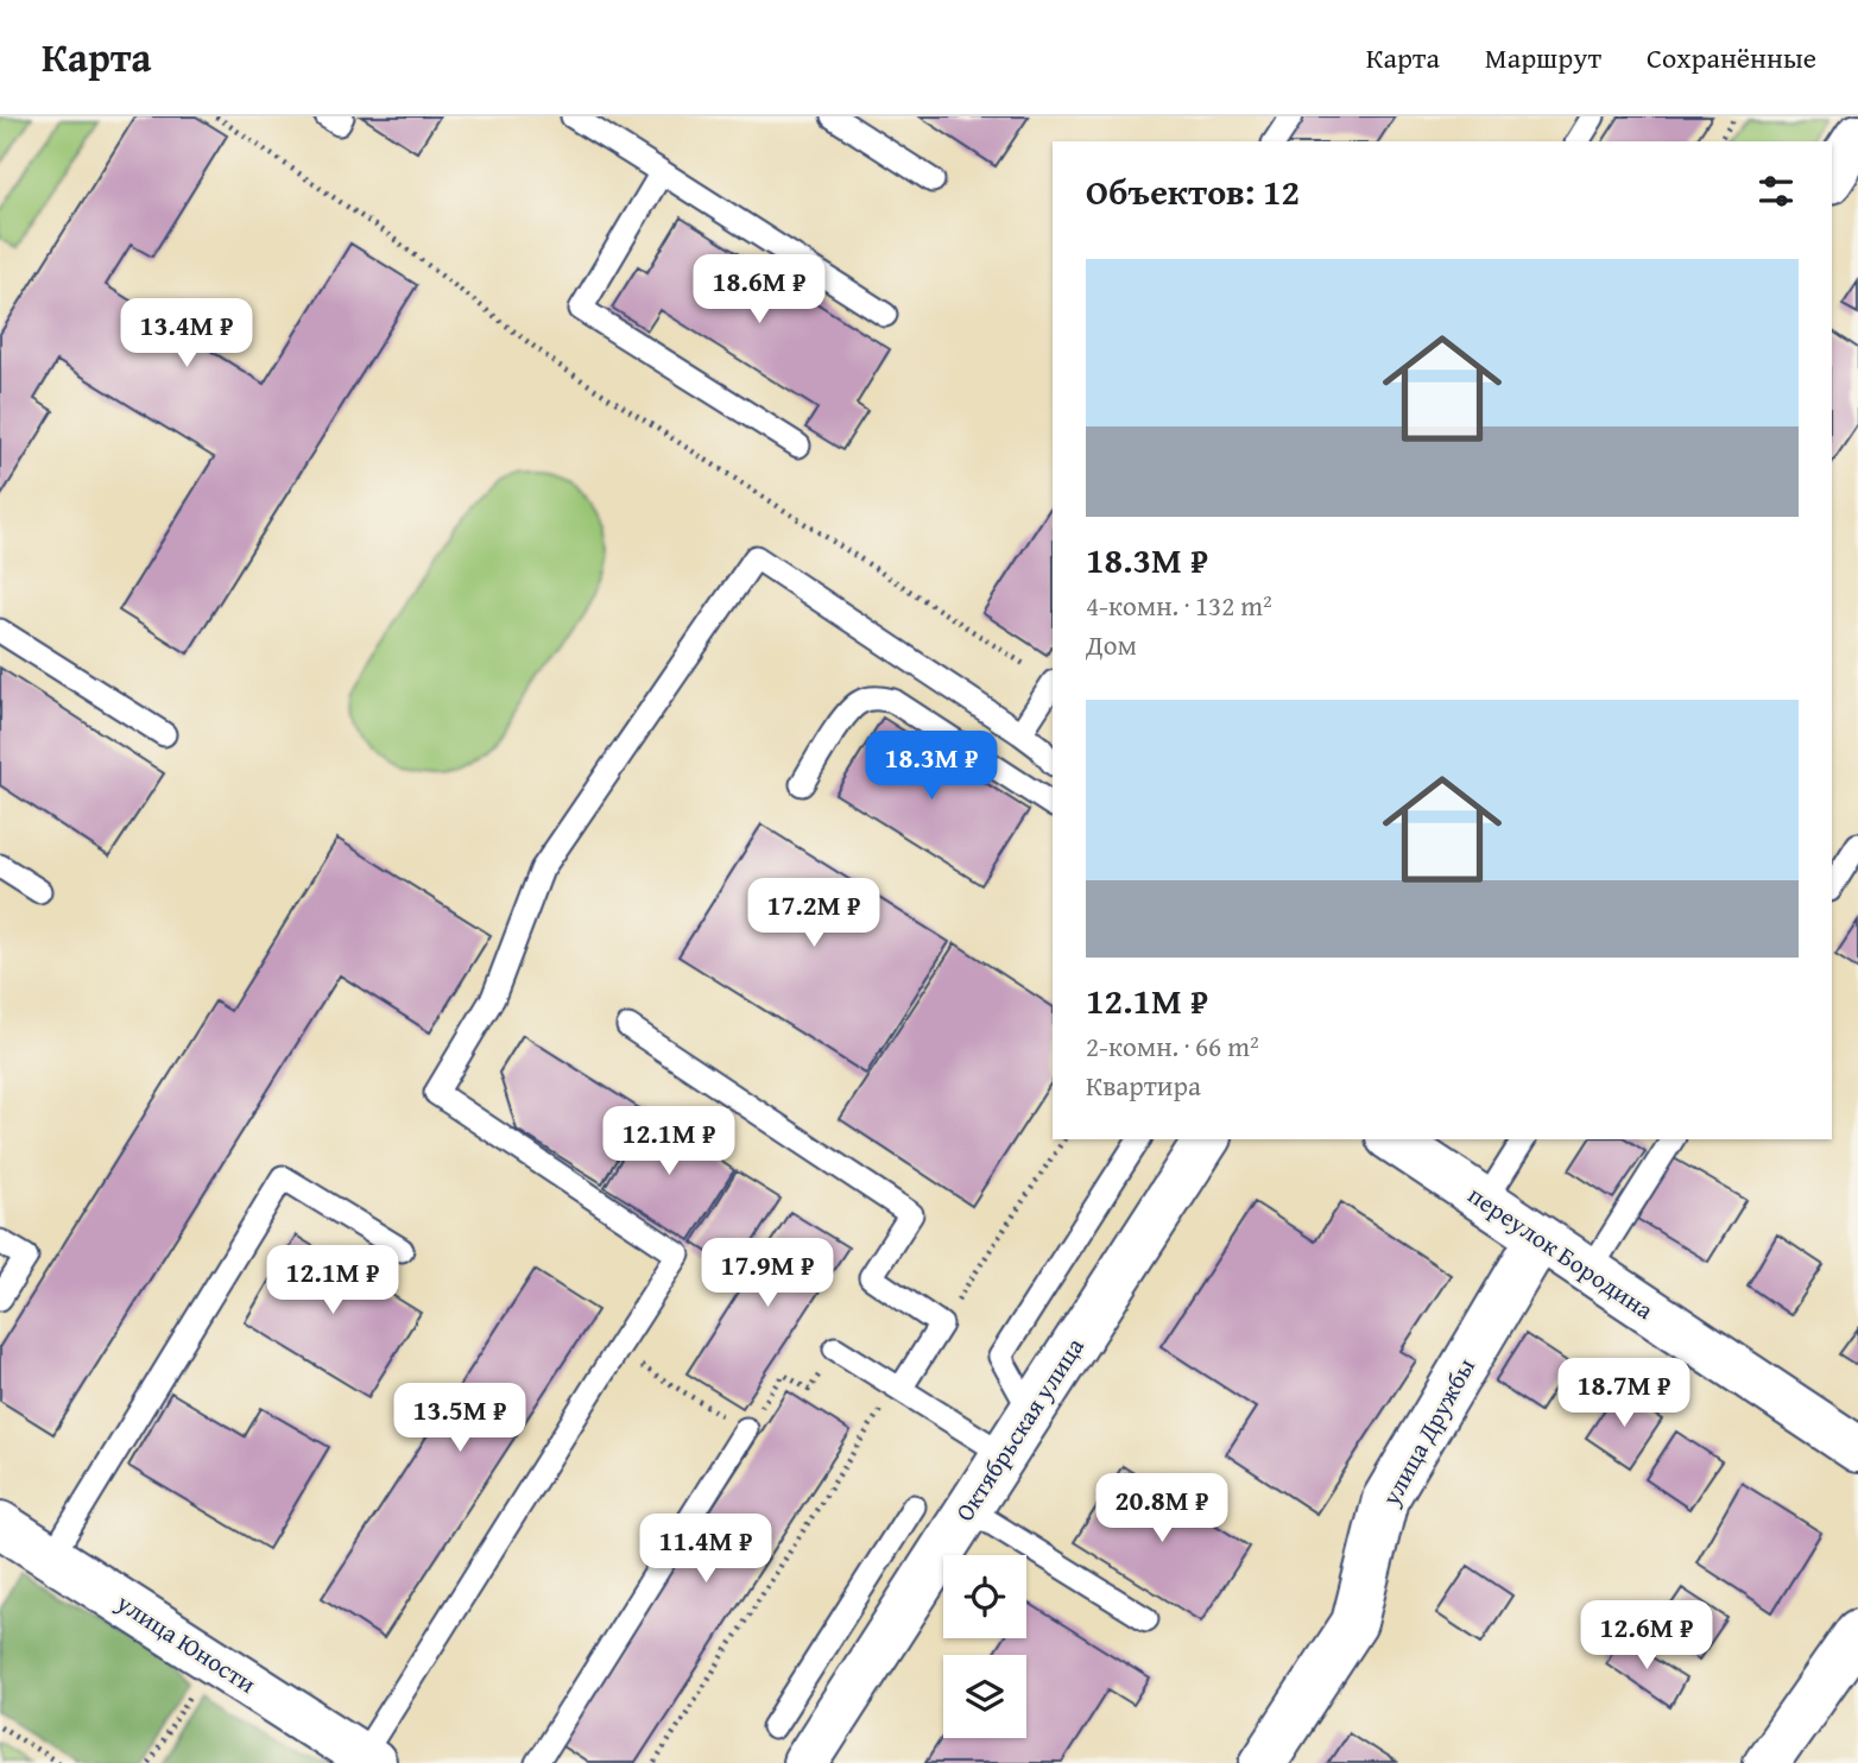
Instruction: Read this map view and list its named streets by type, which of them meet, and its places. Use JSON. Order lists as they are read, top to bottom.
{
  "streets": {
    "street": [
      "переулок Бородина",
      "Октябрьская улица",
      "улица Дружбы",
      "улица Юности"
    ]
  },
  "crossings": [
    ["переулок Бородина", "улица Дружбы"]
  ],
  "page": {
    "header": "Карта",
    "nav": ["Карта", "Маршрут", "Сохранённые"],
    "heading": "Объектов: 12",
    "list": [
      {
        "name": "18.3M ₽",
        "note": "4-комн. · 132 m² · Дом"
      },
      {
        "name": "12.1M ₽",
        "note": "2-комн. · 66 m² · Квартира"
      }
    ],
    "price": [
      "18.6M ₽",
      "13.4M ₽",
      "18.3M ₽",
      "17.2M ₽",
      "12.1M ₽",
      "17.9M ₽",
      "12.1M ₽",
      "18.7M ₽",
      "13.5M ₽",
      "20.8M ₽",
      "11.4M ₽",
      "12.6M ₽"
    ]
  }
}
